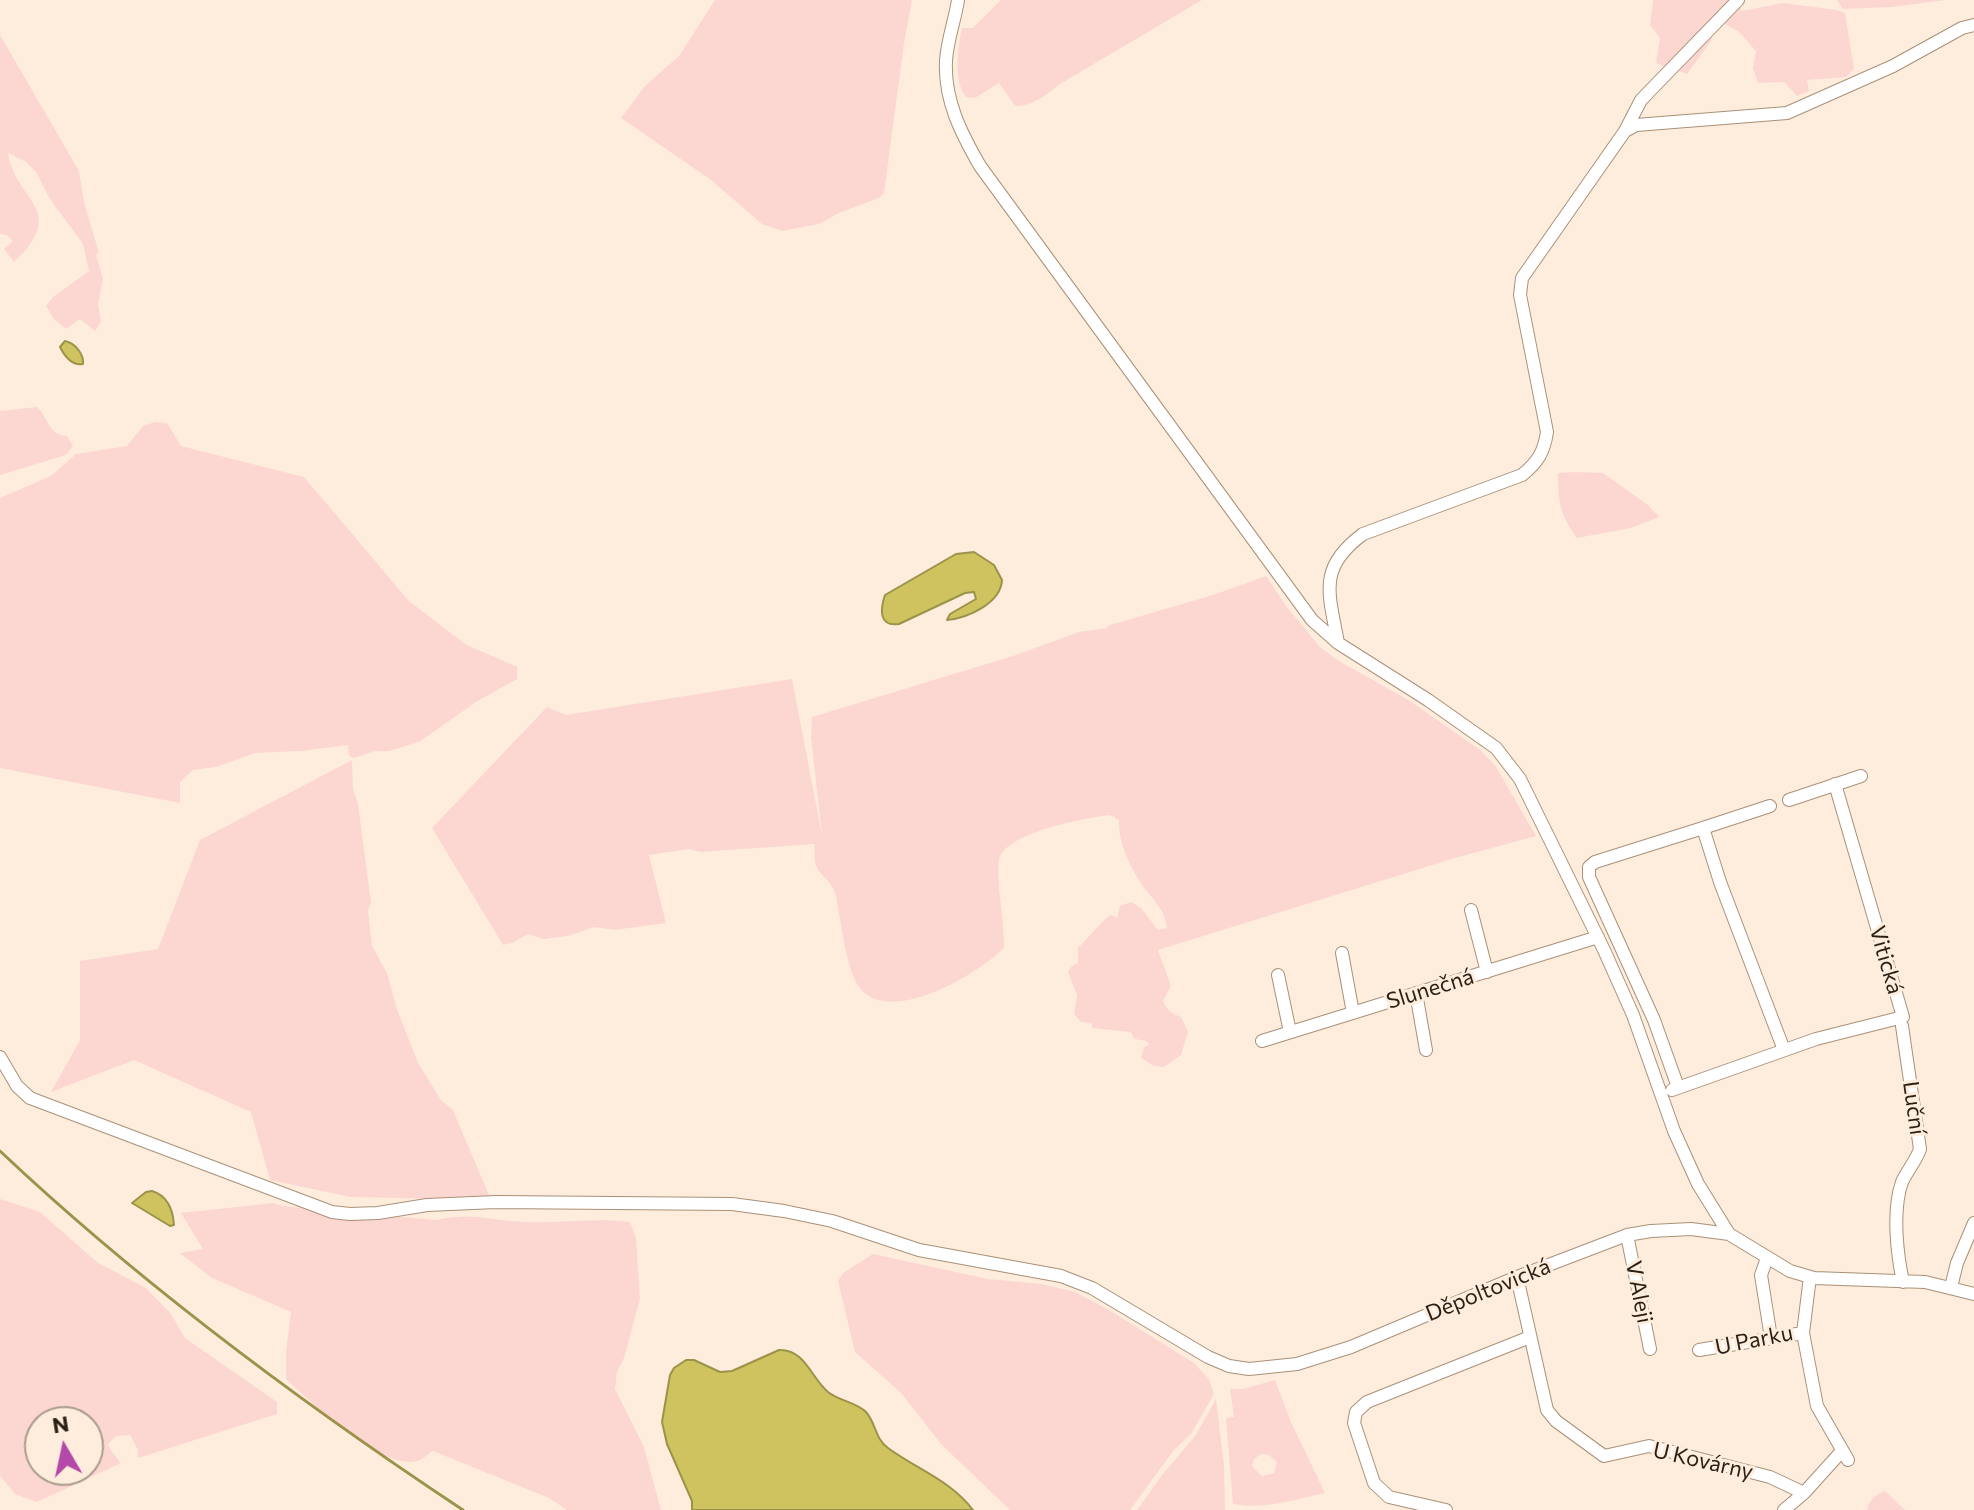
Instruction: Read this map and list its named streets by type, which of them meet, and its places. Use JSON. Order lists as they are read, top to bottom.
{
  "streets": {
    "street": [
      "Vitická",
      "Slunečná",
      "Luční",
      "Děpoltovická",
      "V Aleji",
      "U Parku",
      "U Kovárny"
    ]
  },
  "crossings": [
    ["Vitická", "Děpoltovická"],
    ["Slunečná", "Děpoltovická"],
    ["Luční", "Děpoltovická"],
    ["Děpoltovická", "V Aleji"],
    ["Děpoltovická", "U Parku"],
    ["Děpoltovická", "U Kovárny"]
  ],
  "north": "top"
}
